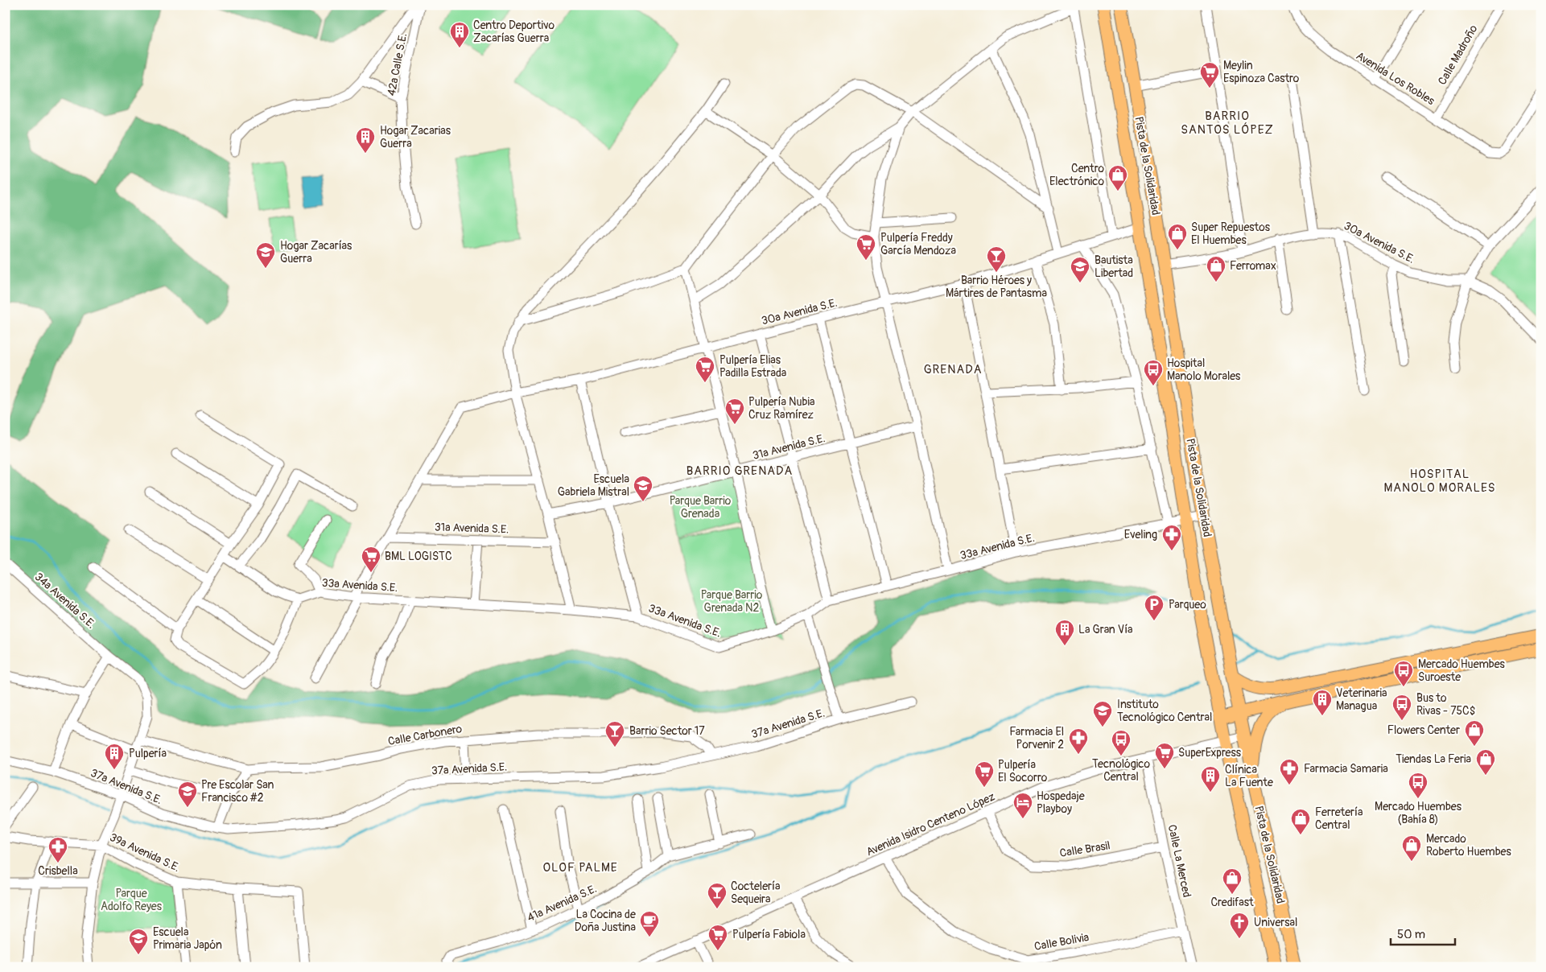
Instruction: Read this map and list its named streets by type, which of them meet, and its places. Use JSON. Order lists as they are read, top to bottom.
{
  "streets": {
    "main road": ["Pista de la Solidaridad"],
    "street": [
      "Calle Madroño",
      "42a Calle S.E.",
      "Avenida Los Robles",
      "30a Avenida S.E.",
      "31a Avenida S.E.",
      "33a Avenida S.E.",
      "34a Avenida S.E.",
      "37a Avenida S.E.",
      "Calle Carbonero",
      "Avenida Isidro Centeno López",
      "Calle Brasil",
      "39a Avenida S.E.",
      "Calle La Merced",
      "41a Avenida S.E.",
      "Calle Bolivia"
    ]
  },
  "crossings": [
    ["Calle Madroño", "Avenida Los Robles"],
    ["Pista de la Solidaridad", "30a Avenida S.E."],
    ["Pista de la Solidaridad", "33a Avenida S.E."],
    ["Pista de la Solidaridad", "Avenida Isidro Centeno López"],
    ["33a Avenida S.E.", "37a Avenida S.E."],
    ["34a Avenida S.E.", "37a Avenida S.E."],
    ["34a Avenida S.E.", "Calle Carbonero"],
    ["34a Avenida S.E.", "39a Avenida S.E."],
    ["37a Avenida S.E.", "Calle Carbonero"],
    ["Avenida Isidro Centeno López", "Calle Brasil"],
    ["Avenida Isidro Centeno López", "Calle La Merced"],
    ["Avenida Isidro Centeno López", "Calle Bolivia"],
    ["Calle Brasil", "Calle La Merced"],
    ["Calle La Merced", "Calle Bolivia"]
  ],
  "districts": [
    "BARRIO SANTOS LÓPEZ",
    "GRENADA",
    "BARRIO GRENADA",
    "HOSPITAL MANOLO MORALES",
    "OLOF PALME"
  ],
  "parks": ["Parque Barrio Grenada", "Parque Barrio Grenada N2", "Parque Adolfo Reyes"],
  "places": {
    "building": [
      "Centro Deportivo Zacarías Guerra",
      "Hogar Zacarias Guerra",
      "La Gran Vía",
      "Veterinaria Managua",
      "Pulpería",
      "Clínica La Fuente"
    ],
    "supermarket": [
      "Meylin Espinoza Castro",
      "Pulpería Freddy García Mendoza",
      "Pulpería Elias Padilla Estrada",
      "Pulpería Nubia Cruz Ramírez",
      "BML LOGISTC",
      "SuperExpress",
      "Pulpería El Socorro",
      "Pulpería Fabiola"
    ],
    "shop": [
      "Centro Electrónico",
      "Super Repuestos El Huembes",
      "Ferromax",
      "Flowers Center",
      "Tiendas La Feria",
      "Ferretería Central",
      "Mercado Roberto Huembes",
      "Credifast"
    ],
    "school or university": [
      "Hogar Zacarías Guerra",
      "Bautista Libertad",
      "Escuela Gabriela Mistral",
      "Instituto Tecnológico Central",
      "Pre Escolar San Francisco #2",
      "Escuela Primaria Japón"
    ],
    "bar": ["Barrio Héroes y Mártires de Pantasma", "Barrio Sector 17", "Coctelería Sequeira"],
    "bus stop": [
      "Hospital Manolo Morales",
      "Mercado Huembes Suroeste",
      "Bus to Rivas - 75C$",
      "Tecnológico Central",
      "Mercado Huembes (Bahía 8)"
    ],
    "pharmacy": [
      "Eveling",
      "Farmacia El Porvenir 2",
      "Farmacia Samaria",
      "Crisbella"
    ],
    "parking": ["Parqueo"],
    "hotel": ["Hospedaje Playboy"],
    "cafe": ["La Cocina de Doña Justina"],
    "church": ["Universal"]
  },
  "scale_bar": "50 m"
}
